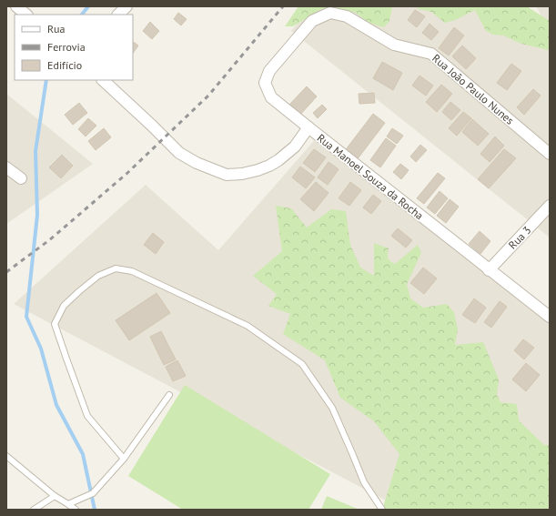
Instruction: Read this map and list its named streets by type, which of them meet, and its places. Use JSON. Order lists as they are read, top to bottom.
{
  "streets": {
    "street": ["Rua João Paulo Nunes", "Rua Manoel Souza da Rocha", "Rua 3"]
  },
  "crossings": [
    ["Rua João Paulo Nunes", "Rua Manoel Souza da Rocha"],
    ["Rua Manoel Souza da Rocha", "Rua 3"]
  ],
  "legend": ["Rua", "Ferrovia", "Edifício"]
}
